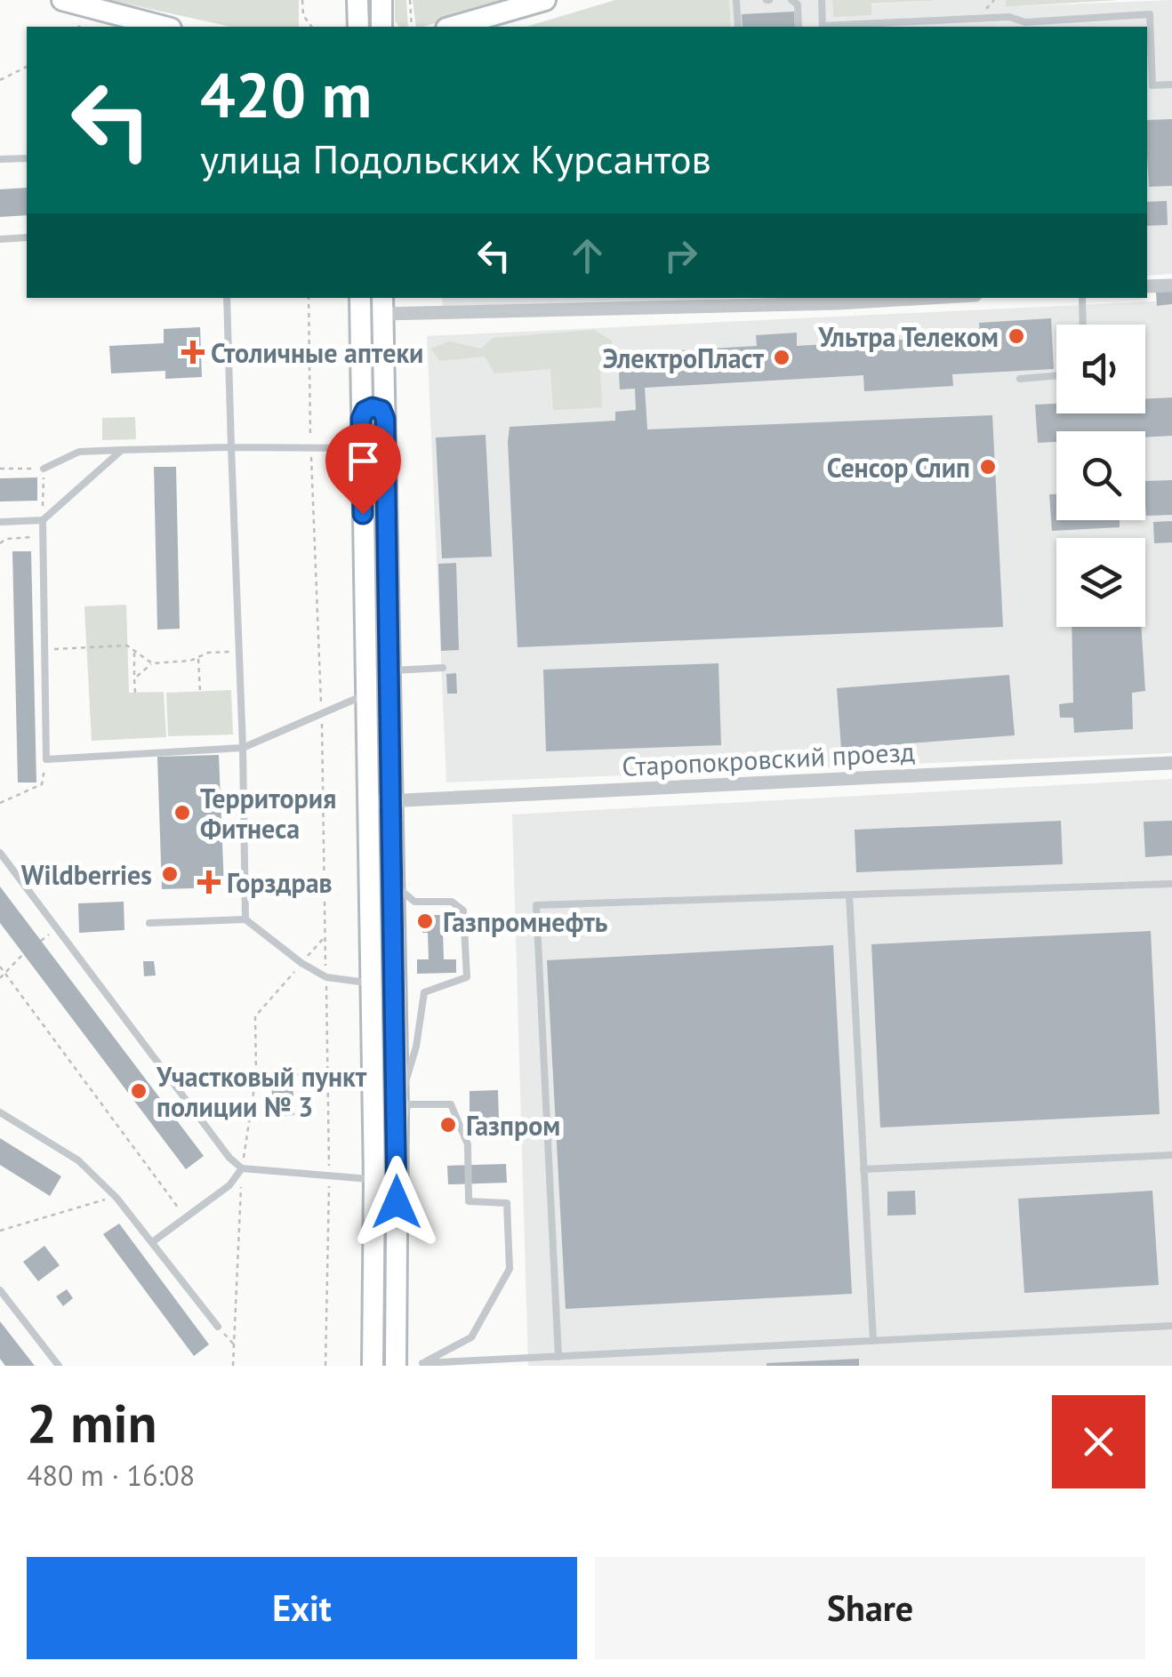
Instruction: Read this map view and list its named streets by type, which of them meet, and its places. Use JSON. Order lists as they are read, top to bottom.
{
  "streets": {
    "street": ["Старопокровский проезд"]
  },
  "places": {
    "other": [
      "Ультра Телеком",
      "ЭлектроПласт",
      "Сенсор Слип",
      "Территория Фитнеса",
      "Wildberries",
      "Газпромнефть",
      "Участковый пункт полиции № 3",
      "Газпром"
    ],
    "health": ["Столичные аптеки", "Горздрав"]
  },
  "page": {
    "turn": ["420 m", "улица Подольских Курсантов"],
    "heading": ["2 min", "480 m · 16:08"],
    "buttons": ["Exit", "Share"]
  }
}
